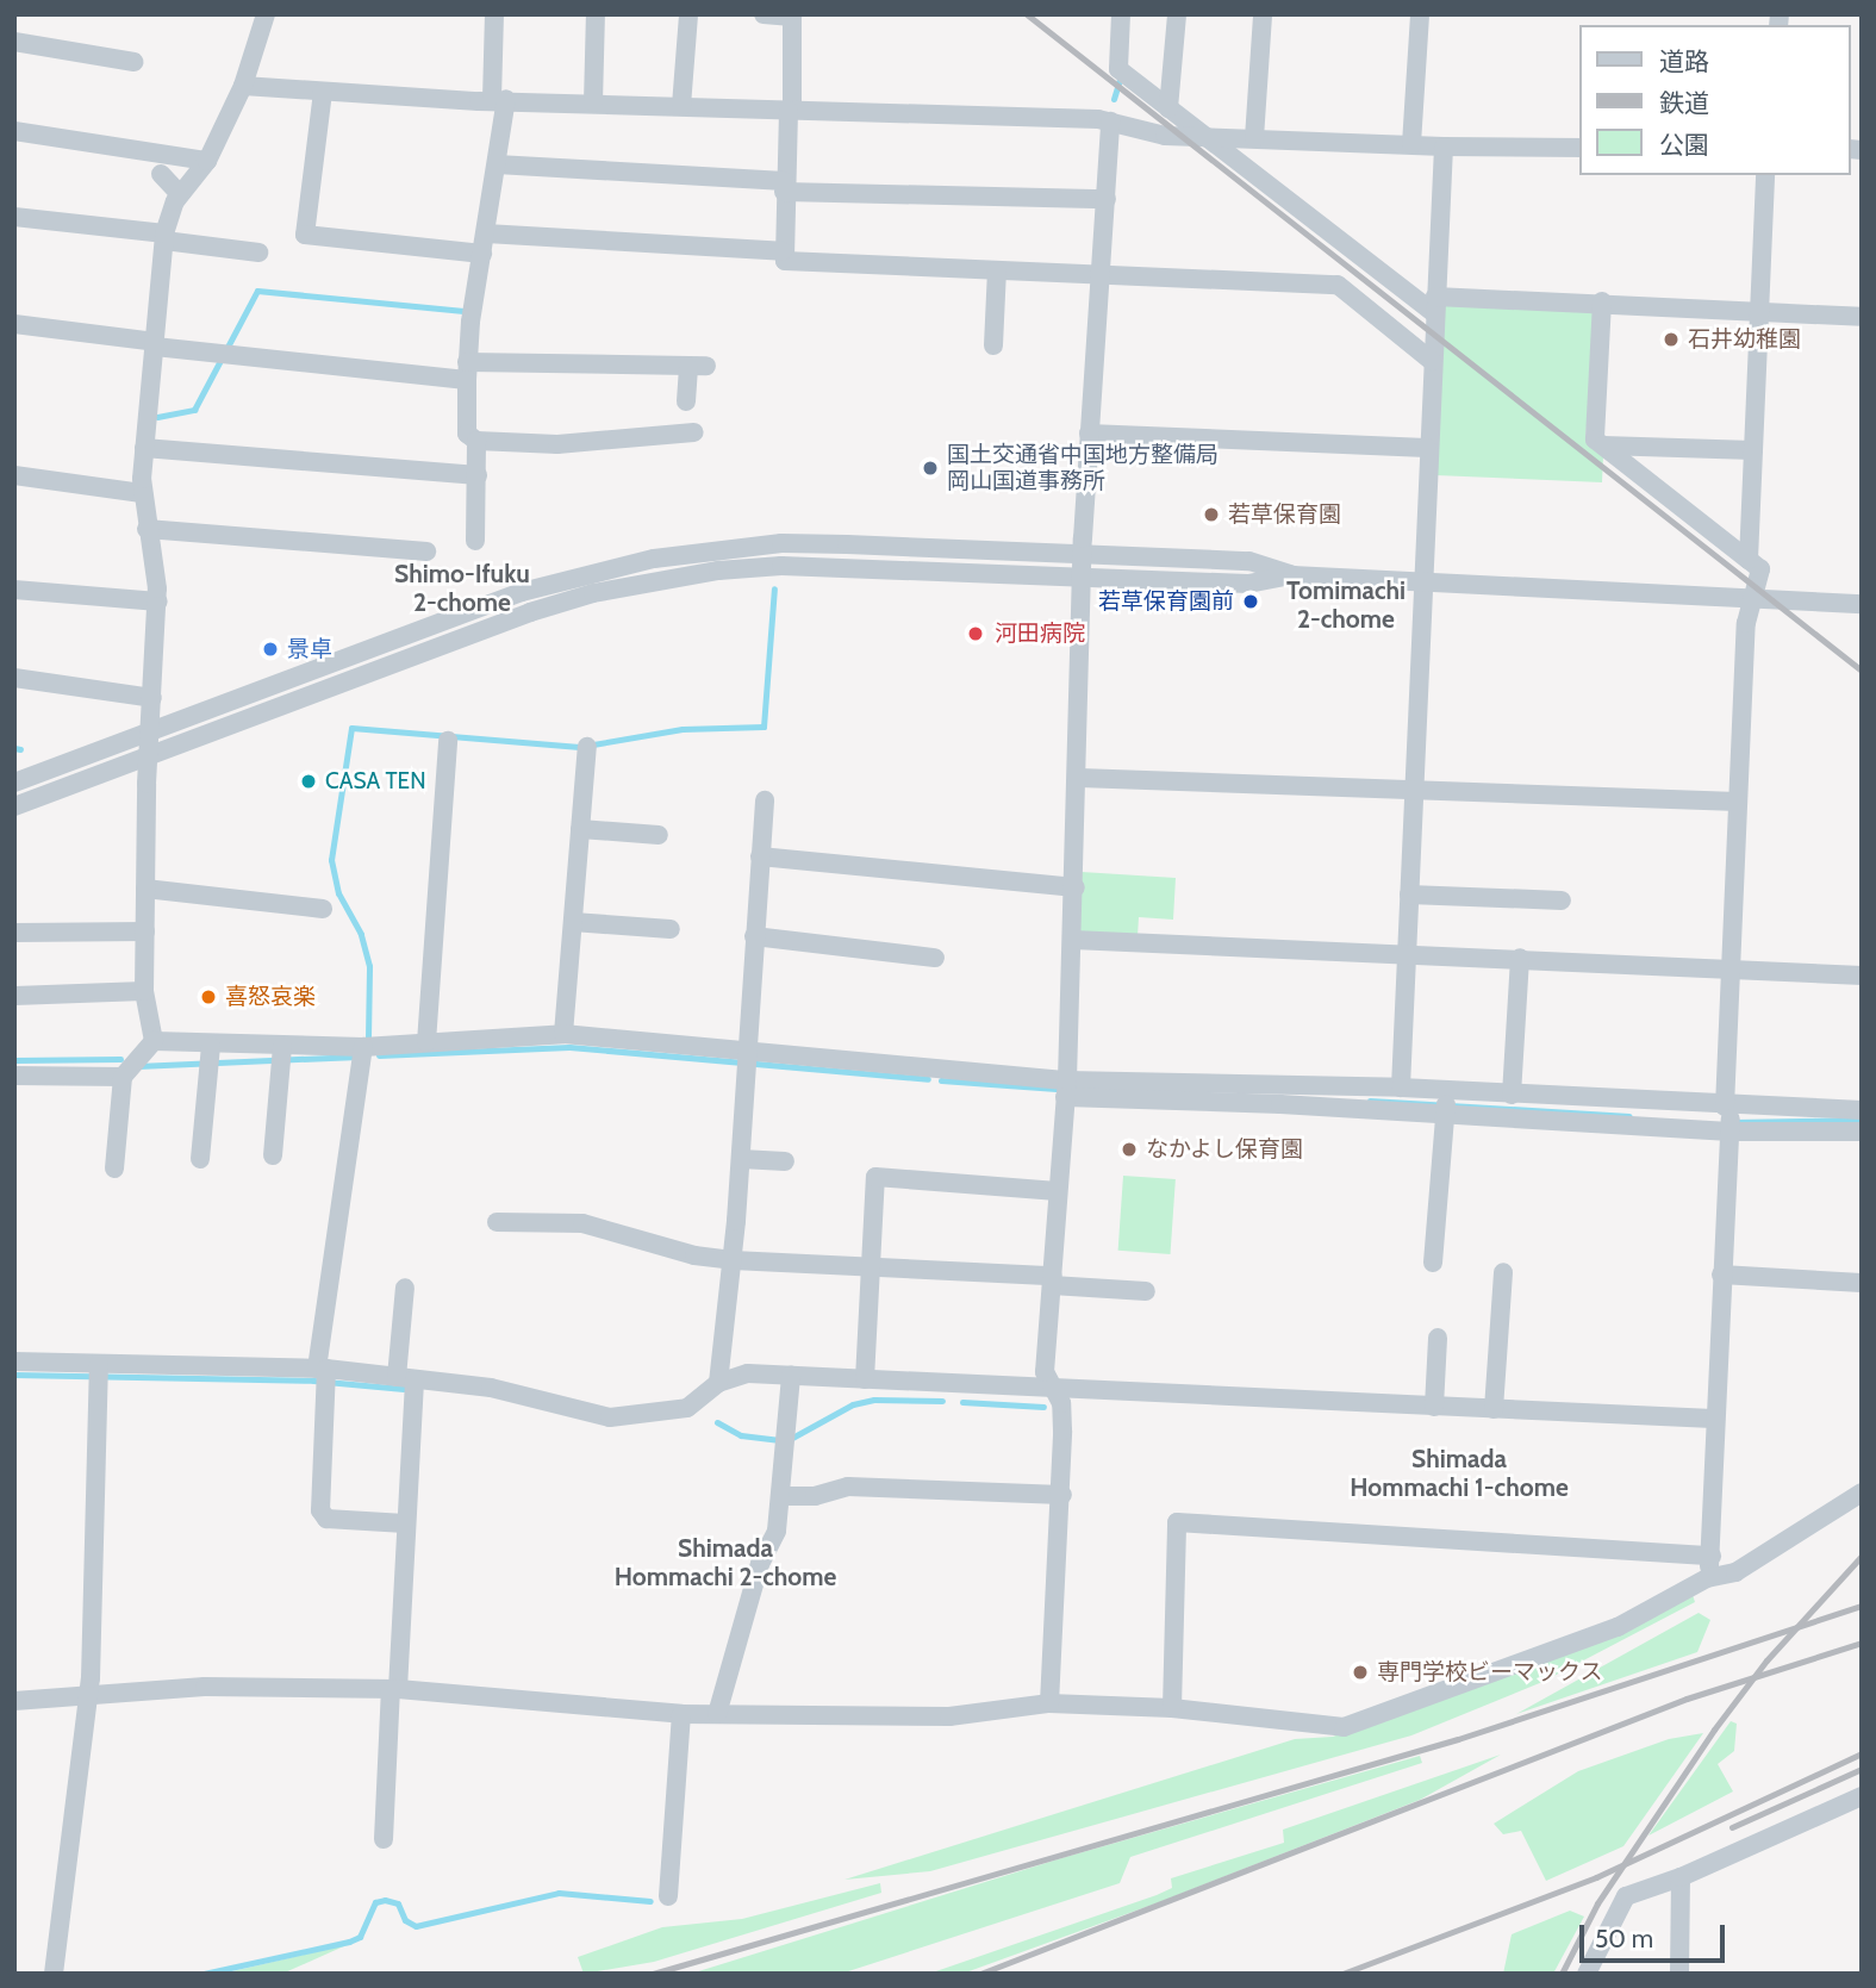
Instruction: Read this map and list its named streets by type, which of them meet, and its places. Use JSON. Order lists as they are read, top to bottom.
{
  "districts": [
    "Shimo-Ifuku 2-chome",
    "Tomimachi 2-chome",
    "Shimada Hommachi 1-chome",
    "Shimada Hommachi 2-chome"
  ],
  "places": [
    "石井幼稚園",
    "国土交通省中国地方整備局 岡山国道事務所",
    "若草保育園",
    "若草保育園前",
    "河田病院",
    "景卓",
    "CASA TEN",
    "喜怒哀楽",
    "なかよし保育園",
    "専門学校ビーマックス"
  ],
  "legend": ["道路", "鉄道", "公園"],
  "scale_bar": "50 m"
}
